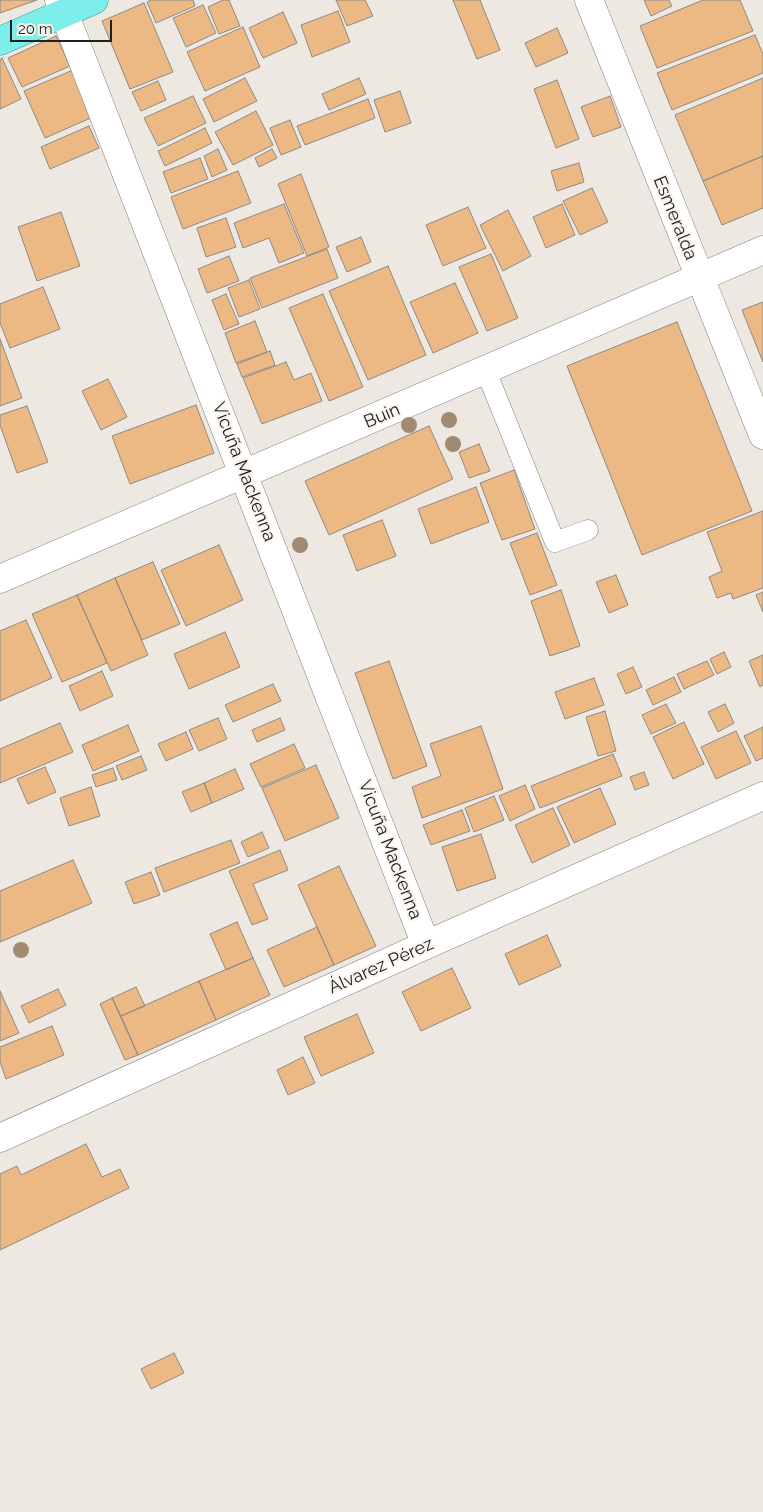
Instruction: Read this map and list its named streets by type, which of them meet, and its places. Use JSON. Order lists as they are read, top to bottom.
{
  "streets": {
    "street": [
      "Esmeralda",
      "Buin",
      "Vicuña Mackenna",
      "Álvarez Pérez"
    ]
  },
  "crossings": [
    ["Esmeralda", "Buin"],
    ["Buin", "Vicuña Mackenna"],
    ["Vicuña Mackenna", "Álvarez Pérez"]
  ],
  "scale_bar": "20 m"
}
